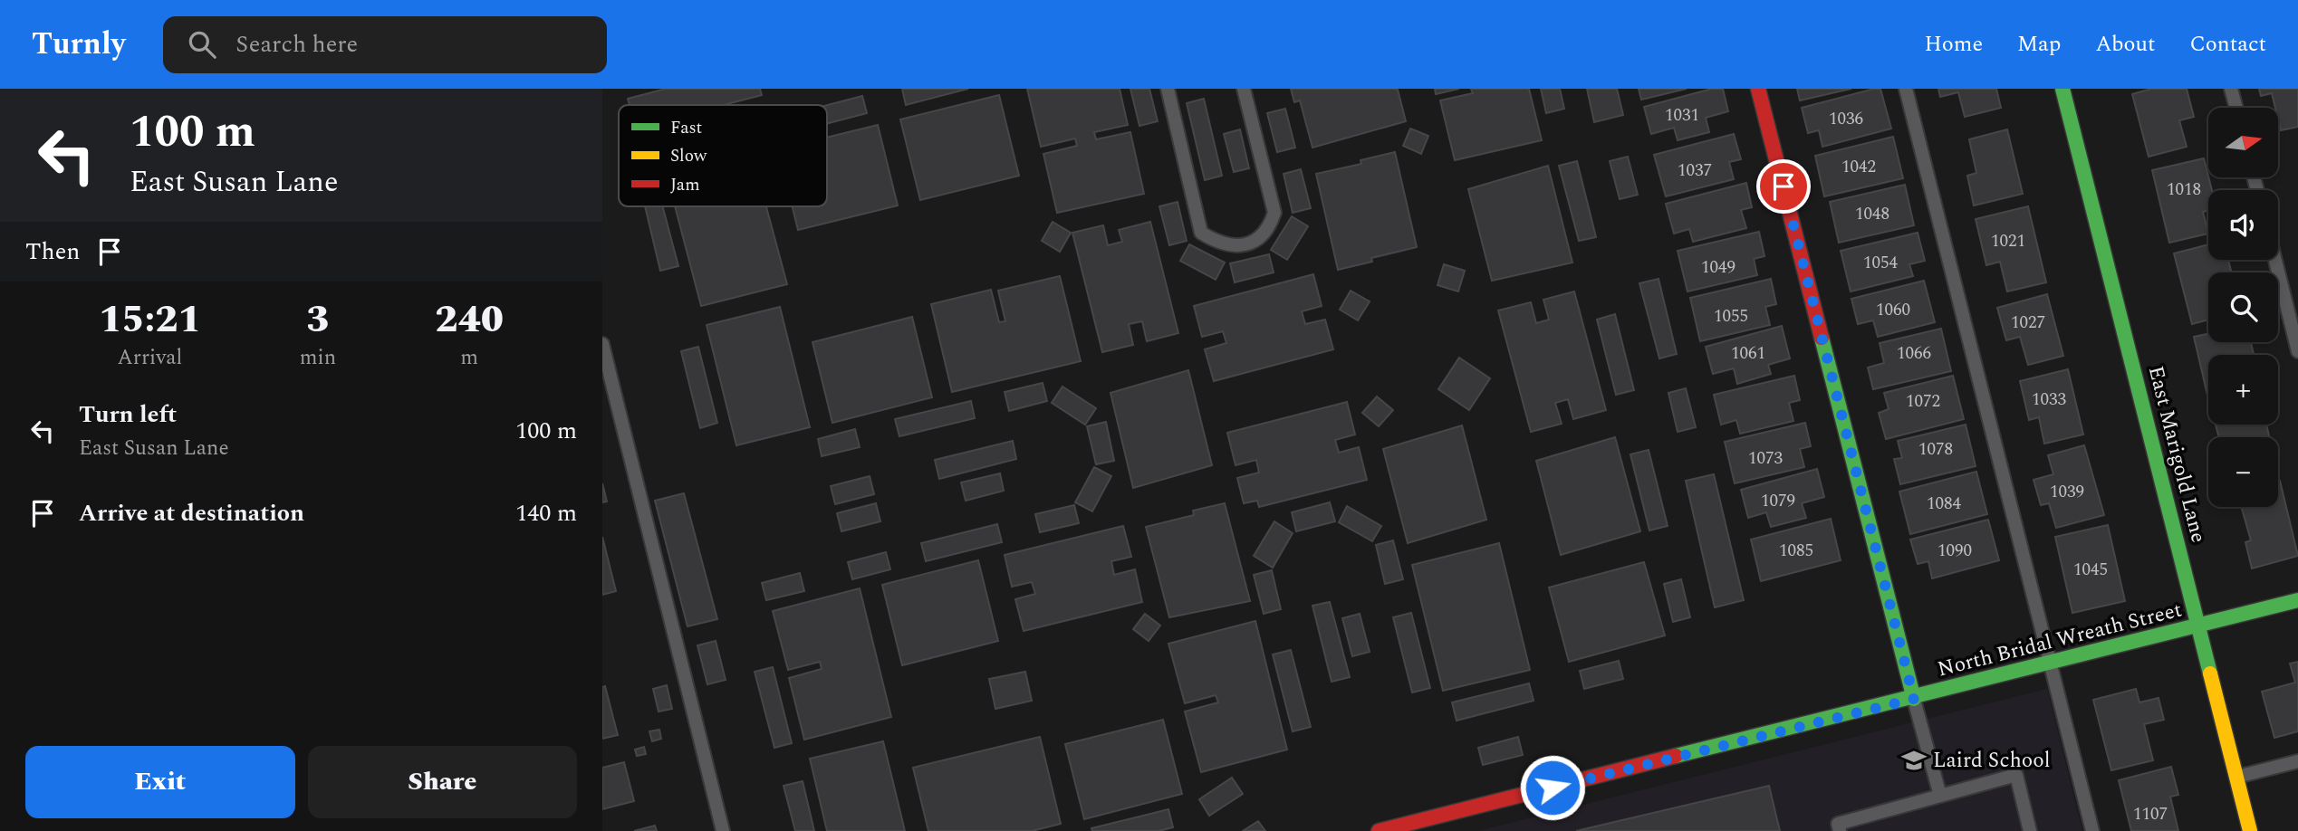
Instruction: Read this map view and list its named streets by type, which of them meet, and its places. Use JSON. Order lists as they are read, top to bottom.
{
  "streets": {
    "street": ["East Marigold Lane", "North Bridal Wreath Street"]
  },
  "crossings": [
    ["East Marigold Lane", "North Bridal Wreath Street"]
  ],
  "places": {
    "school or university": ["Laird School"]
  },
  "house_numbers": [
    "1031",
    "1036",
    "1042",
    "1037",
    "1018",
    "1048",
    "1021",
    "1054",
    "1049",
    "1060",
    "1055",
    "1027",
    "1061",
    "1066",
    "1033",
    "1072",
    "1078",
    "1073",
    "1039",
    "1079",
    "1084",
    "1085",
    "1090",
    "1045",
    "1107"
  ],
  "legend": ["Fast", "Slow", "Jam"],
  "north": "right",
  "page": {
    "header": "Turnly",
    "search": "Search here",
    "nav": [
      "Home",
      "Map",
      "About",
      "Contact"
    ],
    "turn": ["100 m", "East Susan Lane"],
    "map_buttons": ["+", "−"],
    "then": "Then",
    "eta": [
      "15:21",
      "Arrival",
      "3",
      "min",
      "240",
      "m"
    ],
    "list": [
      {
        "name": "Turn left",
        "note": "East Susan Lane",
        "value": "100 m"
      },
      {
        "name": "Arrive at destination",
        "value": "140 m"
      }
    ],
    "buttons": ["Exit", "Share"]
  }
}
